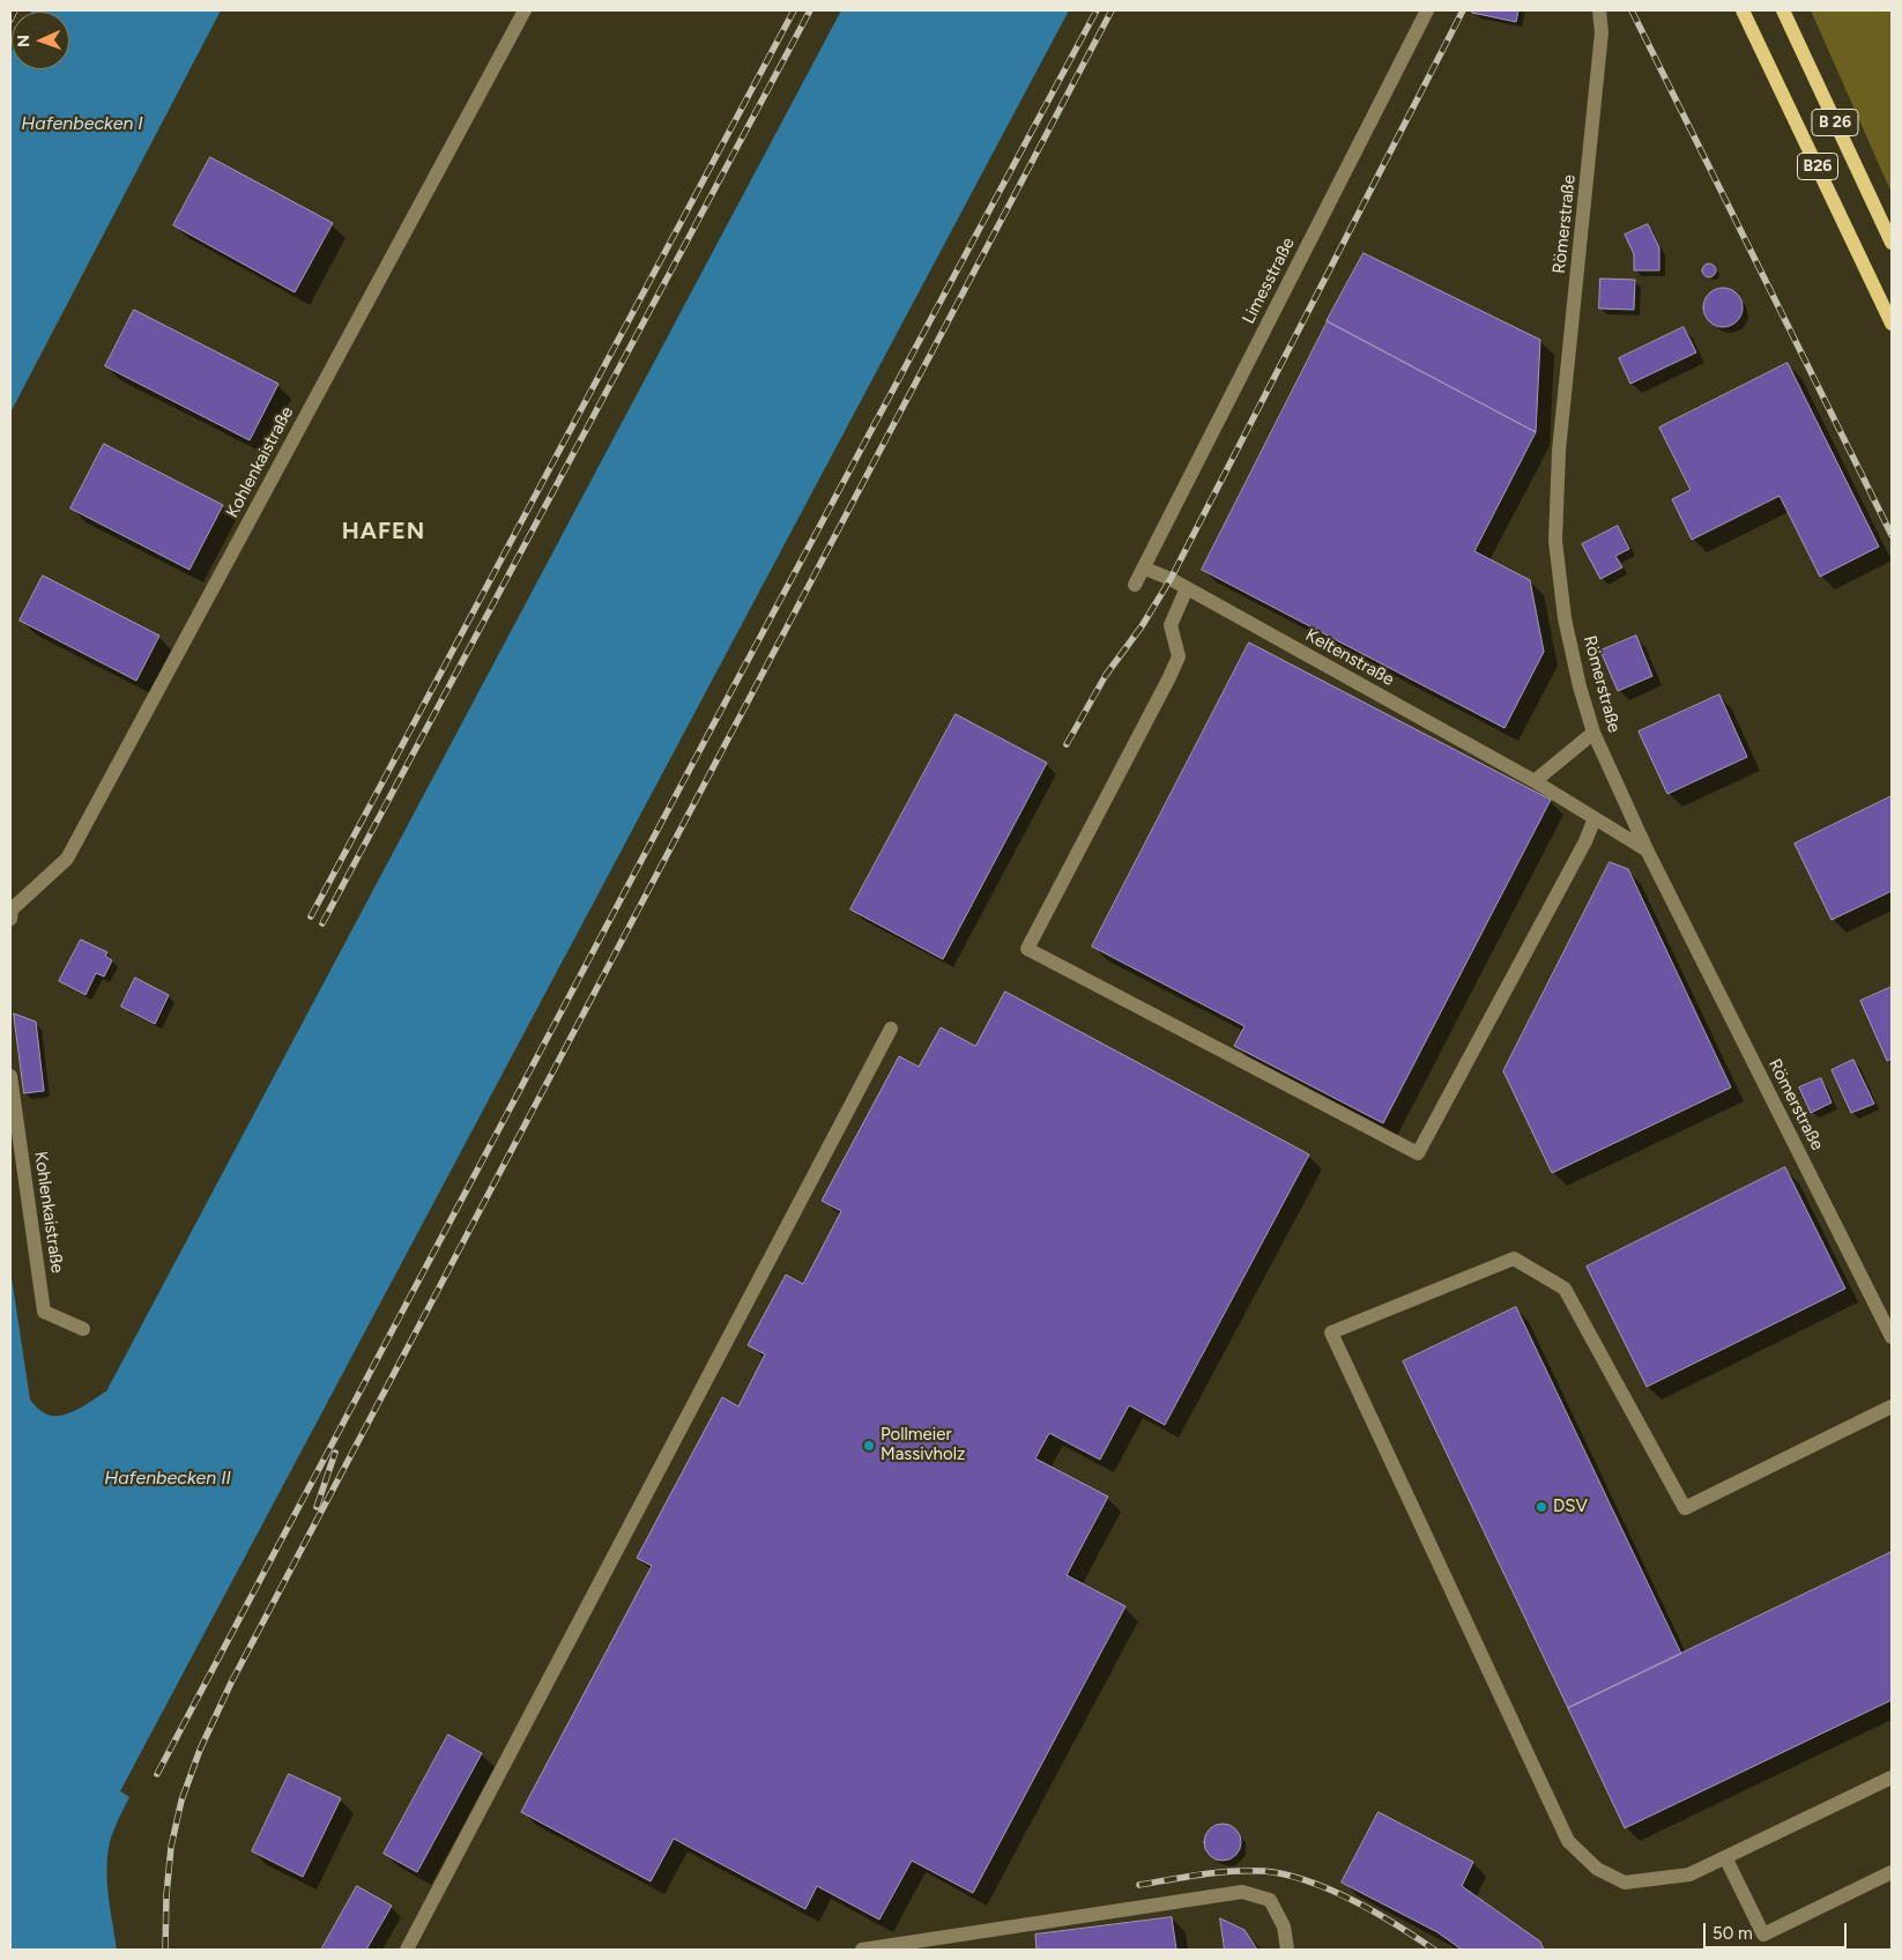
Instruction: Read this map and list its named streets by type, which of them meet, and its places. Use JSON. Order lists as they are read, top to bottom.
{
  "streets": {
    "main road": ["B 26", "B26"],
    "street": [
      "Römerstraße",
      "Limesstraße",
      "Kohlenkaistraße",
      "Keltenstraße"
    ]
  },
  "crossings": [
    ["Römerstraße", "Keltenstraße"],
    ["Limesstraße", "Keltenstraße"]
  ],
  "districts": ["HAFEN"],
  "water": ["Hafenbecken I", "Hafenbecken II"],
  "places": ["Pollmeier Massivholz", "DSV"],
  "scale_bar": "50 m",
  "north": "left"
}
